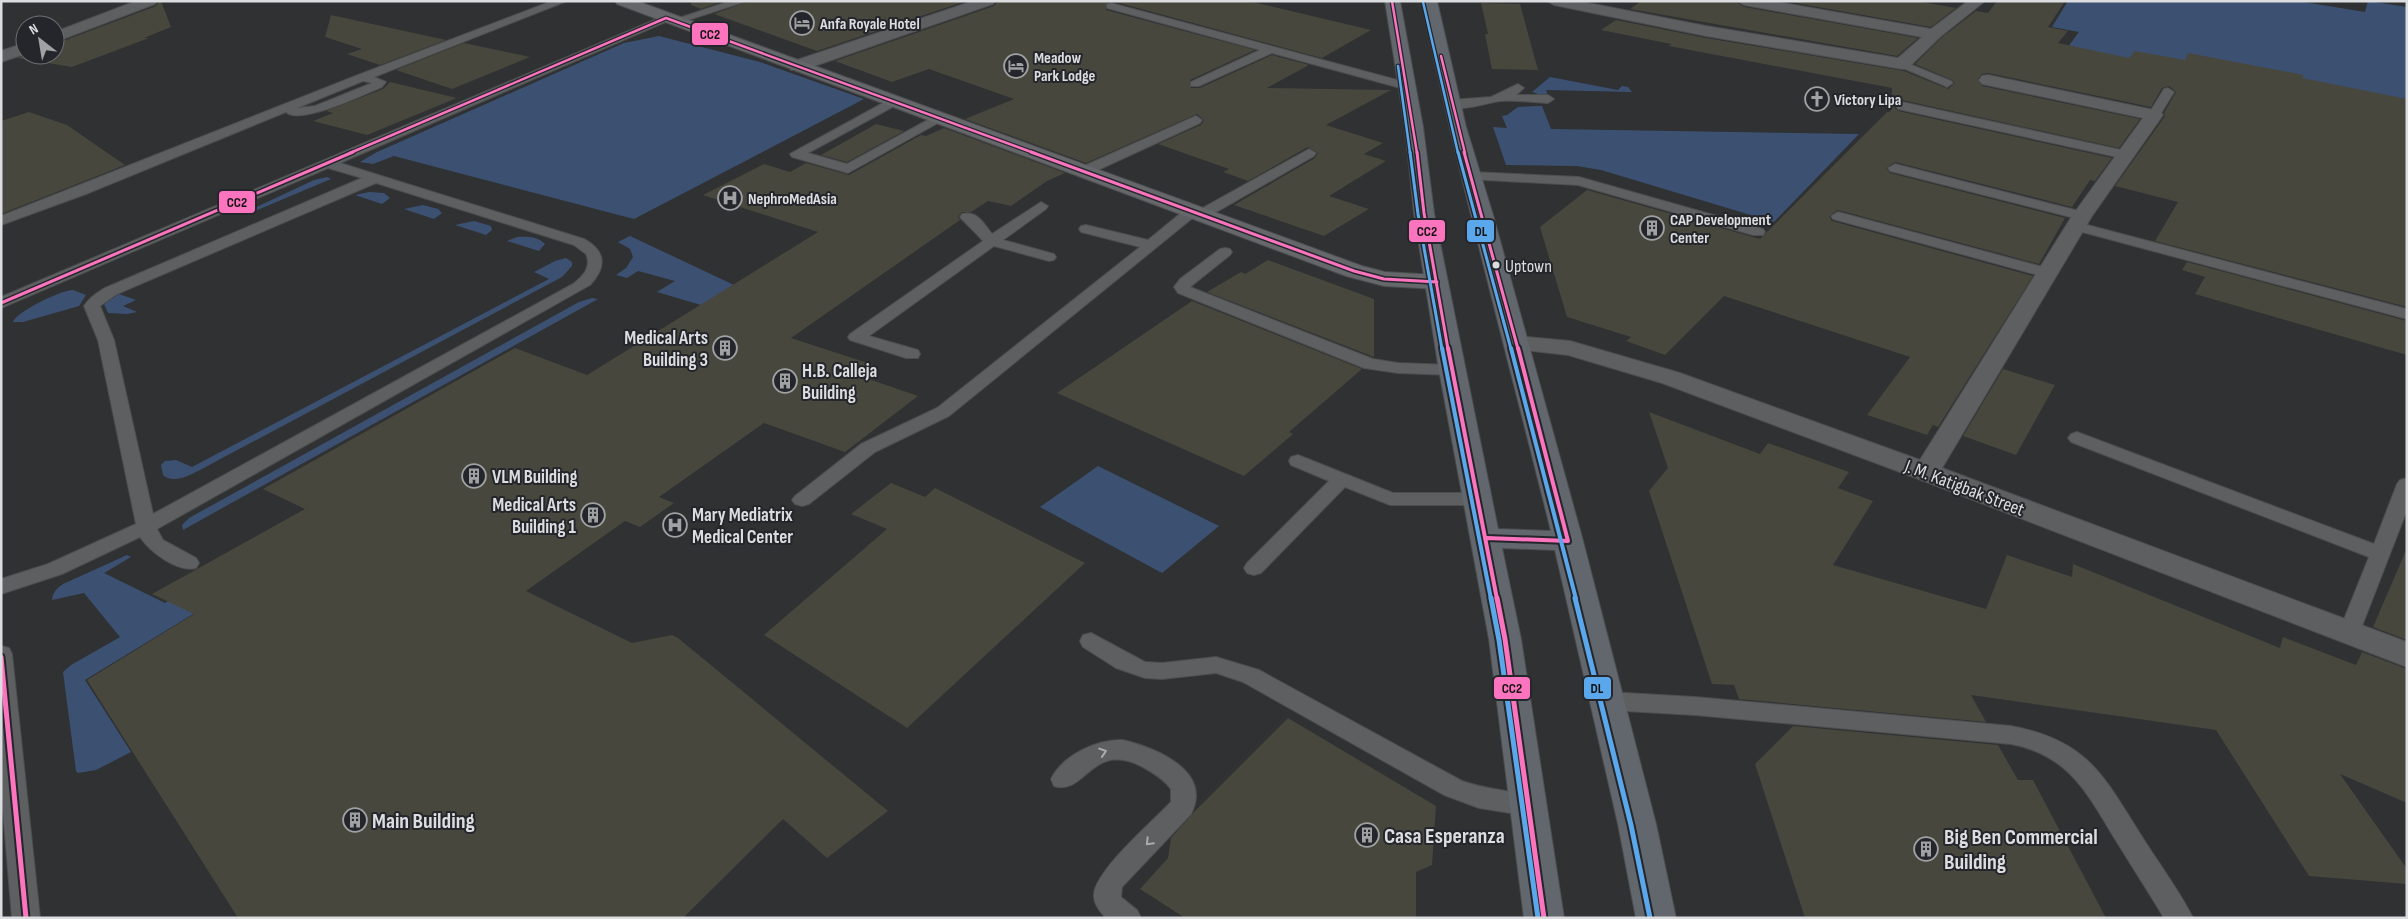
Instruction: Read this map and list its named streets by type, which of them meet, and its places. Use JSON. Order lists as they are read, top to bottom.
{
  "streets": {
    "street": ["J. M. Katigbak Street"]
  },
  "places": {
    "hotel": ["Anfa Royale Hotel", "Meadow Park Lodge"],
    "church": ["Victory Lipa"],
    "hospital": ["NephroMedAsia", "Mary Mediatrix Medical Center"],
    "building": [
      "CAP Development Center",
      "Medical Arts Building 3",
      "H.B. Calleja Building",
      "VLM Building",
      "Medical Arts Building 1",
      "Main Building",
      "Casa Esperanza",
      "Big Ben Commercial Building"
    ],
    "other": ["Uptown"]
  },
  "lines": ["transit line CC2", "transit line DL"],
  "north": "top left"
}
